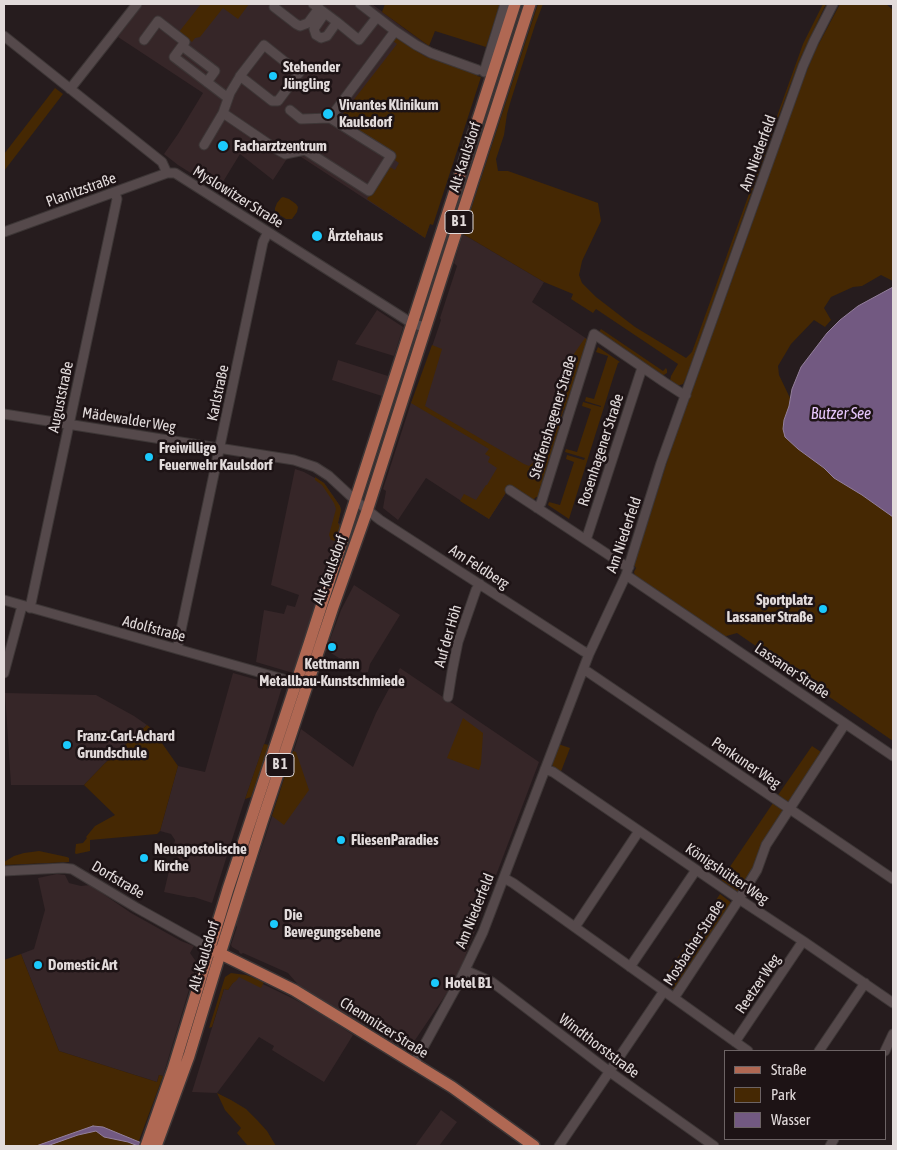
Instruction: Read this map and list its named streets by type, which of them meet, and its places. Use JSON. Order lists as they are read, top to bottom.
{
  "streets": {
    "main road": ["Alt-Kaulsdorf", "B 1", "Chemnitzer Straße"],
    "street": [
      "Am Niederfeld",
      "Planitzstraße",
      "Myslowitzer Straße",
      "Karlstraße",
      "Auguststraße",
      "Steffenshagener Straße",
      "Mädewalder Weg",
      "Rosenhagener Straße",
      "Am Feldberg",
      "Adolfstraße",
      "Auf der Höh",
      "Lassaner Straße",
      "Penkuner Weg",
      "Königshütter Weg",
      "Dorfstraße",
      "Mosbacher Straße",
      "Reetzer Weg",
      "Windthorststraße"
    ]
  },
  "crossings": [
    ["Am Niederfeld", "Steffenshagener Straße"],
    ["Am Niederfeld", "Am Feldberg"],
    ["Am Niederfeld", "Lassaner Straße"],
    ["Am Niederfeld", "Penkuner Weg"],
    ["Am Niederfeld", "Königshütter Weg"],
    ["Am Niederfeld", "Chemnitzer Straße"],
    ["Am Niederfeld", "Windthorststraße"],
    ["Alt-Kaulsdorf", "Myslowitzer Straße"],
    ["Alt-Kaulsdorf", "Mädewalder Weg"],
    ["Alt-Kaulsdorf", "Am Feldberg"],
    ["Alt-Kaulsdorf", "Adolfstraße"],
    ["Alt-Kaulsdorf", "Dorfstraße"],
    ["Alt-Kaulsdorf", "Chemnitzer Straße"],
    ["Planitzstraße", "Myslowitzer Straße"],
    ["Planitzstraße", "Auguststraße"],
    ["Myslowitzer Straße", "Karlstraße"],
    ["Karlstraße", "Mädewalder Weg"],
    ["Karlstraße", "Adolfstraße"],
    ["Auguststraße", "Mädewalder Weg"],
    ["Auguststraße", "Adolfstraße"],
    ["Steffenshagener Straße", "Rosenhagener Straße"],
    ["Steffenshagener Straße", "Lassaner Straße"],
    ["Mädewalder Weg", "Am Feldberg"],
    ["Am Feldberg", "Auf der Höh"],
    ["Lassaner Straße", "Mosbacher Straße"],
    ["Penkuner Weg", "Mosbacher Straße"],
    ["Königshütter Weg", "Mosbacher Straße"],
    ["Königshütter Weg", "Reetzer Weg"],
    ["Dorfstraße", "Chemnitzer Straße"],
    ["Mosbacher Straße", "Windthorststraße"]
  ],
  "water": ["Butzer See"],
  "places": [
    "Stehender Jüngling",
    "Vivantes Klinikum Kaulsdorf",
    "Facharztzentrum",
    "Ärztehaus",
    "Freiwillige Feuerwehr Kaulsdorf",
    "Sportplatz Lassaner Straße",
    "Kettmann Metallbau-Kunstschmiede",
    "Franz-Carl-Achard Grundschule",
    "FliesenParadies",
    "Neuapostolische Kirche",
    "Die Bewegungsebene",
    "Domestic Art",
    "Hotel B1"
  ],
  "legend": ["Straße", "Park", "Wasser"]
}
